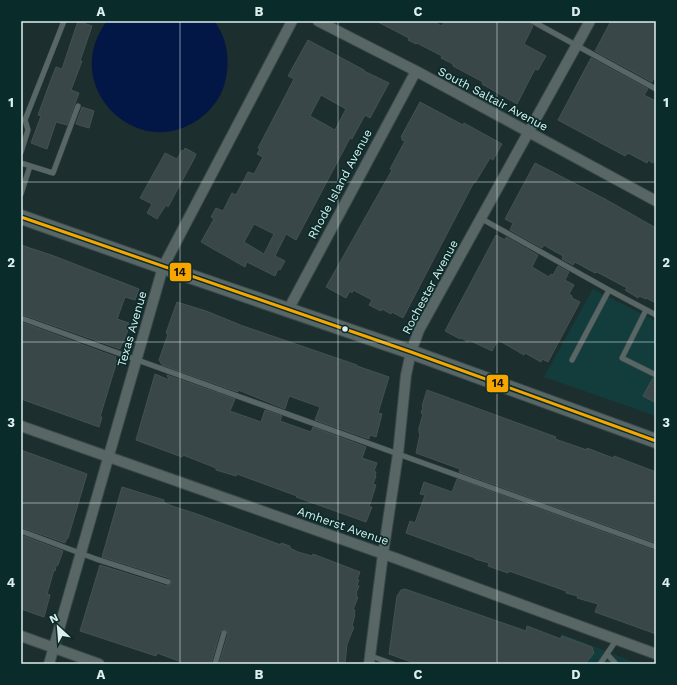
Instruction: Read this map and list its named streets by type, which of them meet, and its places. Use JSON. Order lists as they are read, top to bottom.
{
  "streets": {
    "street": [
      "South Saltair Avenue",
      "Rhode Island Avenue",
      "Rochester Avenue",
      "Texas Avenue",
      "Amherst Avenue"
    ]
  },
  "crossings": [
    ["South Saltair Avenue", "Rhode Island Avenue"],
    ["South Saltair Avenue", "Rochester Avenue"],
    ["Rochester Avenue", "Amherst Avenue"],
    ["Texas Avenue", "Amherst Avenue"]
  ],
  "lines": ["transit line 14"],
  "north": "top left",
  "grid": {
    "columns": [
      "A",
      "B",
      "C",
      "D"
    ],
    "rows": [
      "1",
      "2",
      "3",
      "4"
    ]
  }
}
